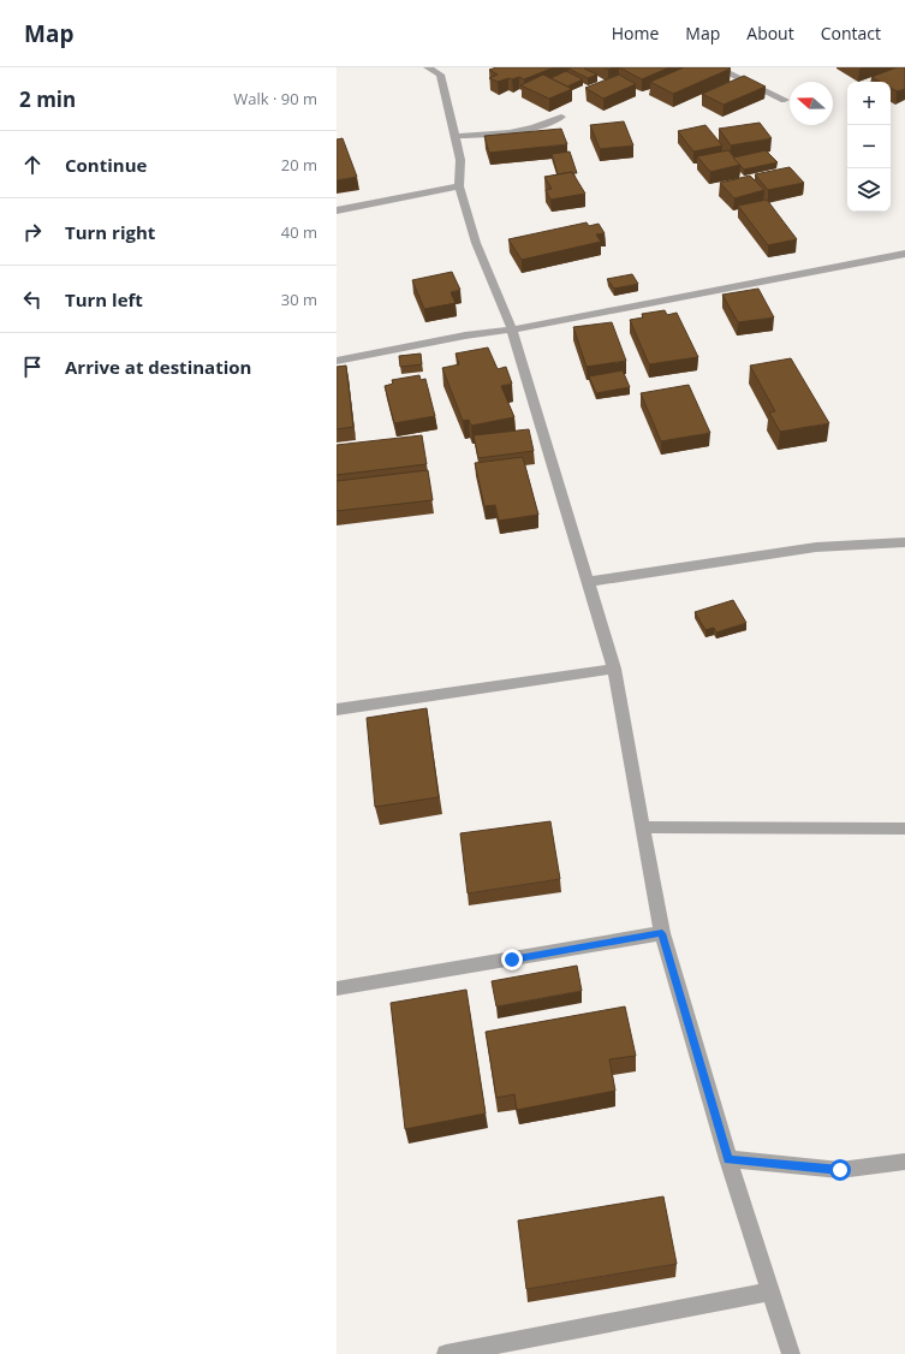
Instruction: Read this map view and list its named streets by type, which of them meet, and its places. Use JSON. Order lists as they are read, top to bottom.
{
  "north": "left",
  "page": {
    "header": "Map",
    "nav": [
      "Home",
      "Map",
      "About",
      "Contact"
    ],
    "heading": ["2 min", "Walk · 90 m"],
    "map_buttons": ["+", "−"],
    "list": [
      ["Continue", "20 m"],
      ["Turn right", "40 m"],
      ["Turn left", "30 m"],
      "Arrive at destination"
    ]
  }
}
